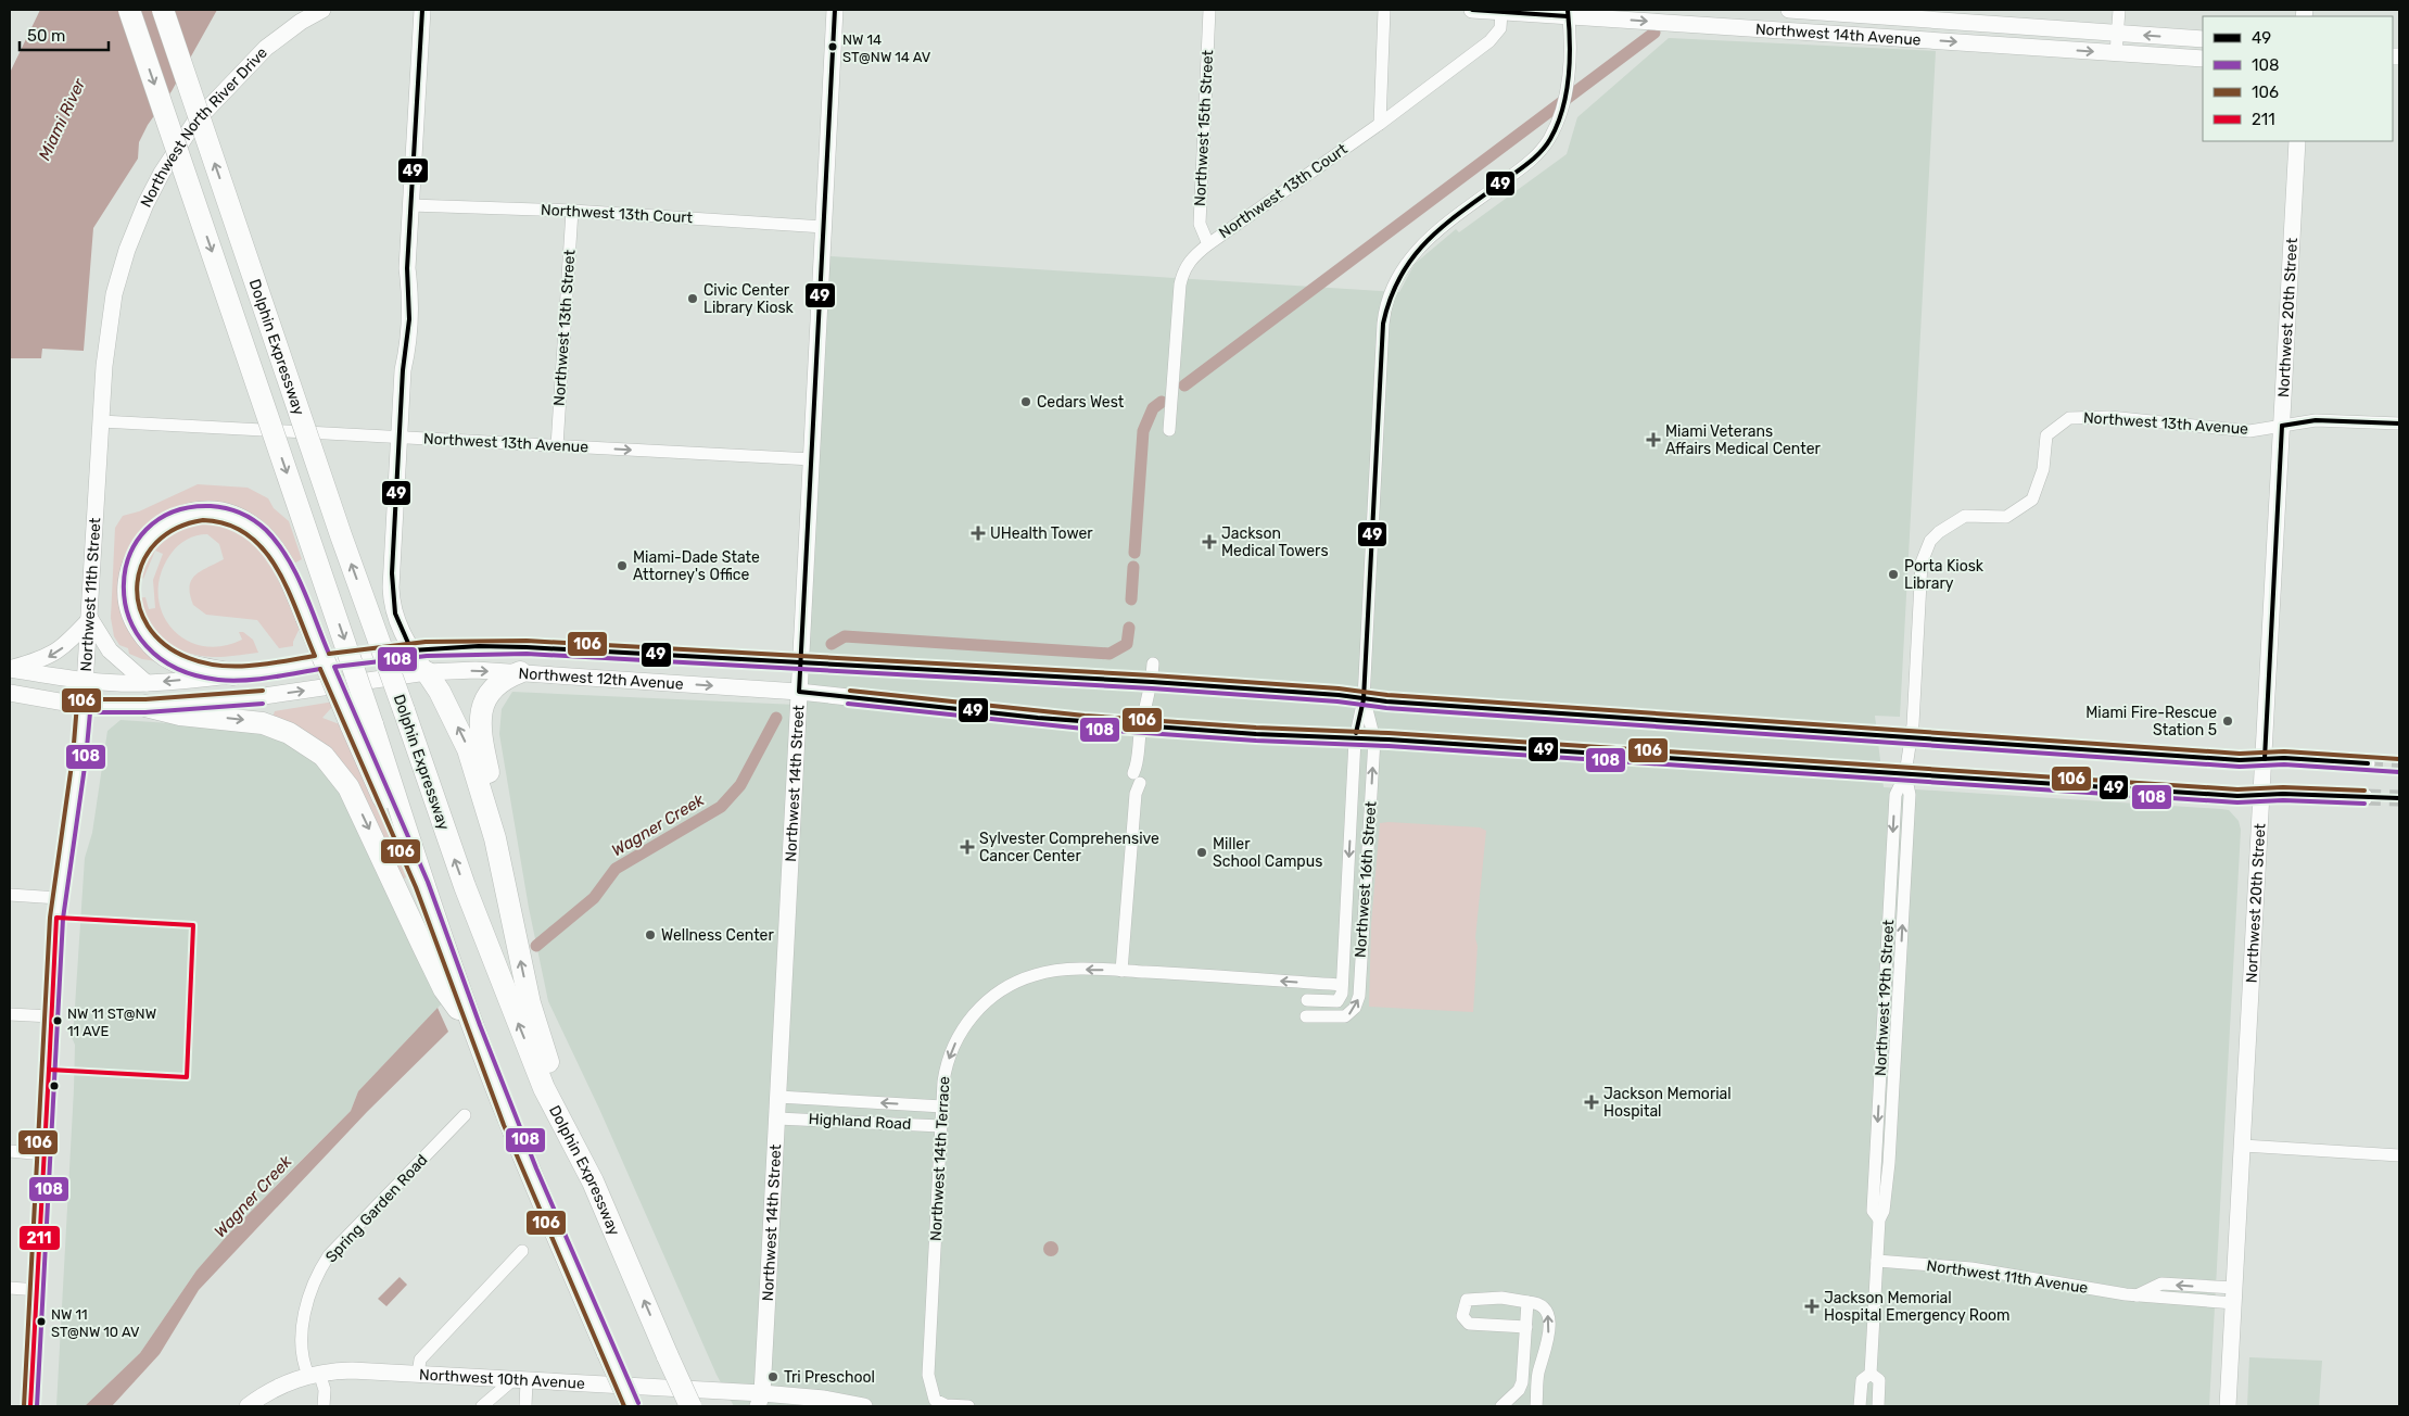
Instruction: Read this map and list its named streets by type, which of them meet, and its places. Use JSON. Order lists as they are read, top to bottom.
{
  "streets": {
    "highway": ["Dolphin Expressway"],
    "main road": [
      "Northwest 14th Avenue",
      "Northwest North River Drive",
      "Northwest 20th Street",
      "Northwest 11th Street",
      "Northwest 12th Avenue",
      "Northwest 14th Street",
      "Northwest 10th Avenue"
    ],
    "street": [
      "Northwest 15th Street",
      "Northwest 13th Court",
      "Northwest 13th Street",
      "Northwest 13th Avenue",
      "Northwest 16th Street",
      "Northwest 19th Street",
      "Highland Road",
      "Northwest 14th Terrace",
      "Spring Garden Road",
      "Northwest 11th Avenue"
    ]
  },
  "crossings": [
    ["Northwest 14th Avenue", "Northwest 13th Court"],
    ["Northwest 14th Avenue", "Northwest 16th Street"],
    ["Northwest North River Drive", "Northwest 11th Street"],
    ["Northwest 15th Street", "Northwest 13th Court"],
    ["Northwest 13th Court", "Northwest 13th Street"],
    ["Northwest 13th Court", "Northwest 14th Street"],
    ["Northwest 20th Street", "Northwest 13th Avenue"],
    ["Northwest 20th Street", "Northwest 11th Avenue"],
    ["Northwest 13th Street", "Northwest 13th Avenue"],
    ["Northwest 13th Avenue", "Northwest 11th Street"],
    ["Northwest 13th Avenue", "Northwest 14th Street"],
    ["Northwest 13th Avenue", "Northwest 19th Street"],
    ["Northwest 11th Street", "Northwest 12th Avenue"],
    ["Northwest 12th Avenue", "Northwest 14th Street"],
    ["Northwest 14th Street", "Highland Road"],
    ["Northwest 14th Street", "Northwest 10th Avenue"],
    ["Northwest 16th Street", "Northwest 14th Terrace"],
    ["Northwest 19th Street", "Northwest 11th Avenue"],
    ["Highland Road", "Northwest 14th Terrace"],
    ["Spring Garden Road", "Northwest 10th Avenue"]
  ],
  "one_way": ["Northwest 14th Terrace"],
  "water": ["Miami River", "Wagner Creek"],
  "places": {
    "other": [
      "NW 14 ST@NW 14 AV",
      "Civic Center Library Kiosk",
      "Cedars West",
      "Miami-Dade State Attorney's Office",
      "Porta Kiosk Library",
      "Miami Fire-Rescue Station 5",
      "Miller School Campus",
      "Wellness Center",
      "NW 11 ST@NW 11 AVE",
      "NW 11 ST@NW 10 AV",
      "Tri Preschool"
    ],
    "health": [
      "Miami Veterans Affairs Medical Center",
      "UHealth Tower",
      "Jackson Medical Towers",
      "Sylvester Comprehensive Cancer Center",
      "Jackson Memorial Hospital",
      "Jackson Memorial Hospital Emergency Room"
    ]
  },
  "lines": [
    "transit line 49",
    "transit line 108",
    "transit line 106",
    "transit line 211"
  ],
  "legend": [
    "49",
    "108",
    "106",
    "211"
  ],
  "scale_bar": "50 m"
}
